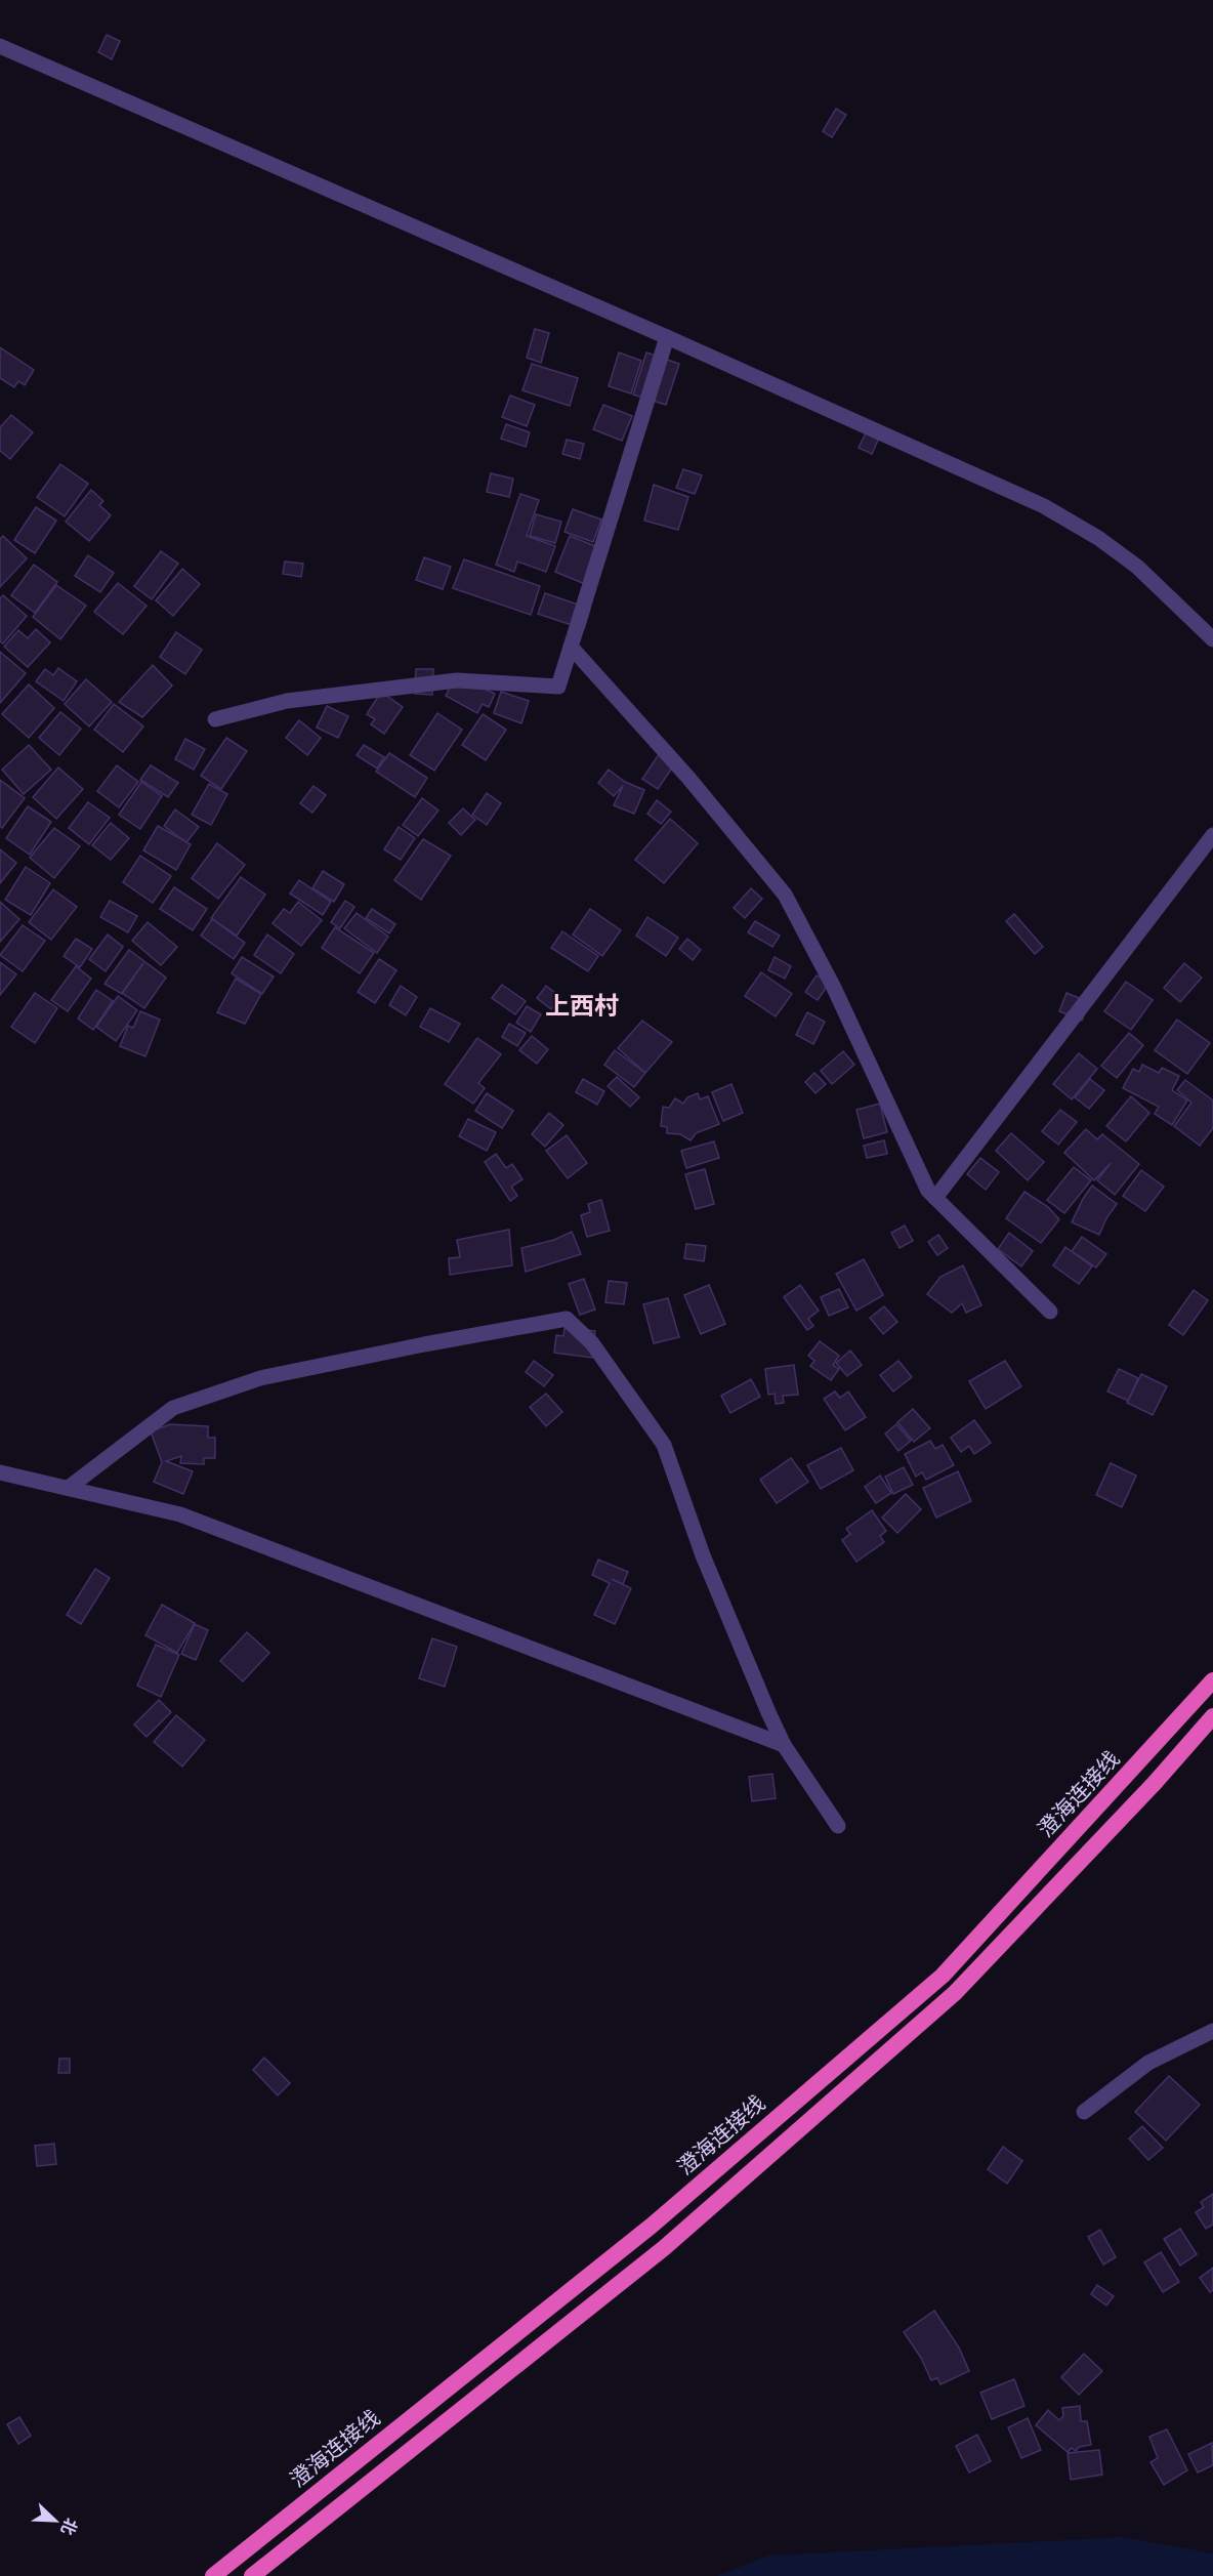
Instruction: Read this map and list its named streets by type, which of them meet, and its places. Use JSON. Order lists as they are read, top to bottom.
{
  "streets": {
    "highway": ["澄海连接线"]
  },
  "districts": ["上西村"],
  "north": "bottom right"
}
